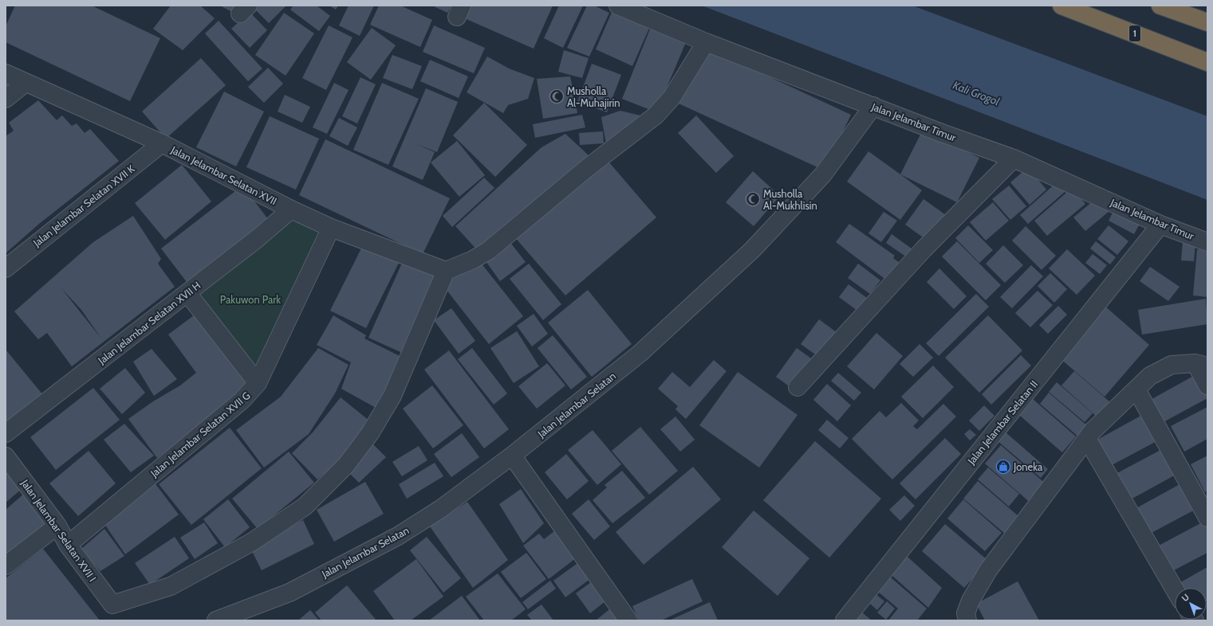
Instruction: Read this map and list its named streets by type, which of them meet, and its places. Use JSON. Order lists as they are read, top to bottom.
{
  "streets": {
    "highway": ["1"],
    "street": [
      "Jalan Jelambar Timur",
      "Jalan Jelambar Selatan XVII",
      "Jalan Jelambar Selatan XVII K",
      "Jalan Jelambar Selatan XVII H",
      "Jalan Jelambar Selatan",
      "Jalan Jelambar Selatan II",
      "Jalan Jelambar Selatan XVII G",
      "Jalan Jelambar Selatan XVII I"
    ]
  },
  "crossings": [
    ["Jalan Jelambar Timur", "Jalan Jelambar Selatan"],
    ["Jalan Jelambar Timur", "Jalan Jelambar Selatan II"],
    ["Jalan Jelambar Selatan XVII", "Jalan Jelambar Selatan XVII K"],
    ["Jalan Jelambar Selatan XVII", "Jalan Jelambar Selatan XVII H"],
    ["Jalan Jelambar Selatan XVII", "Jalan Jelambar Selatan XVII G"],
    ["Jalan Jelambar Selatan XVII", "Jalan Jelambar Selatan XVII I"],
    ["Jalan Jelambar Selatan XVII G", "Jalan Jelambar Selatan XVII I"]
  ],
  "water": ["Kali Grogol"],
  "parks": ["Pakuwon Park"],
  "places": {
    "mosque": ["Musholla Al-Muhajirin", "Musholla Al-Mukhlisin"],
    "shop": ["Joneka"]
  },
  "north": "top left"
}
